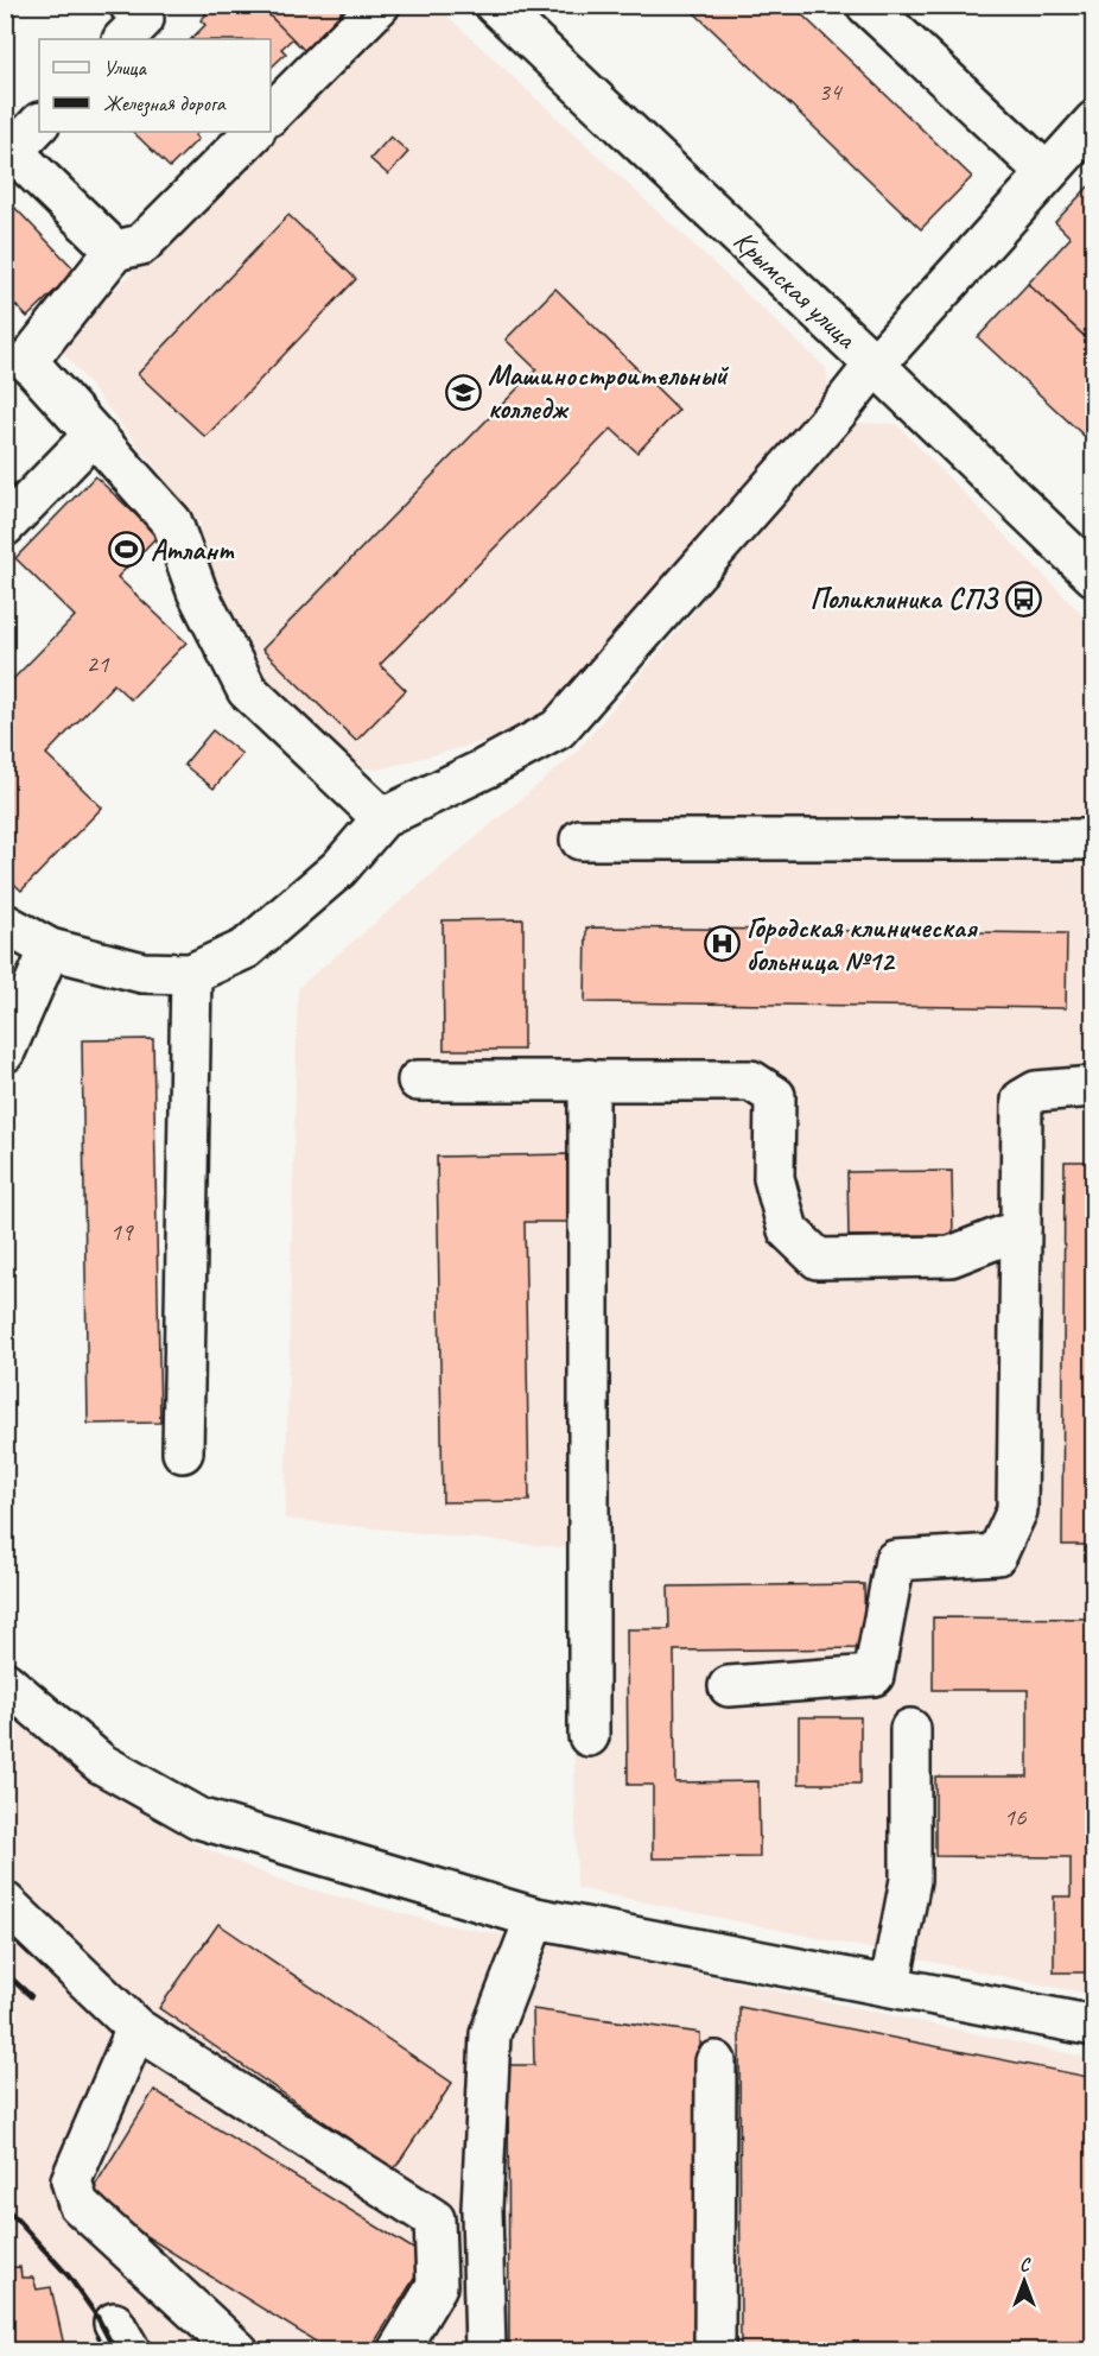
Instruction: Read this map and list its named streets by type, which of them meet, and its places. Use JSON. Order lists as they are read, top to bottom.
{
  "streets": {
    "street": ["Крымская улица"]
  },
  "places": {
    "school or university": ["Машиностроительный колледж"],
    "sports": ["Атлант"],
    "bus stop": ["Поликлиника СПЗ"],
    "hospital": ["Городская клиническая больница №12"]
  },
  "house_numbers": [
    "34",
    "21",
    "19",
    "16"
  ],
  "legend": ["Улица", "Железная дорога"],
  "north": "top"
}
